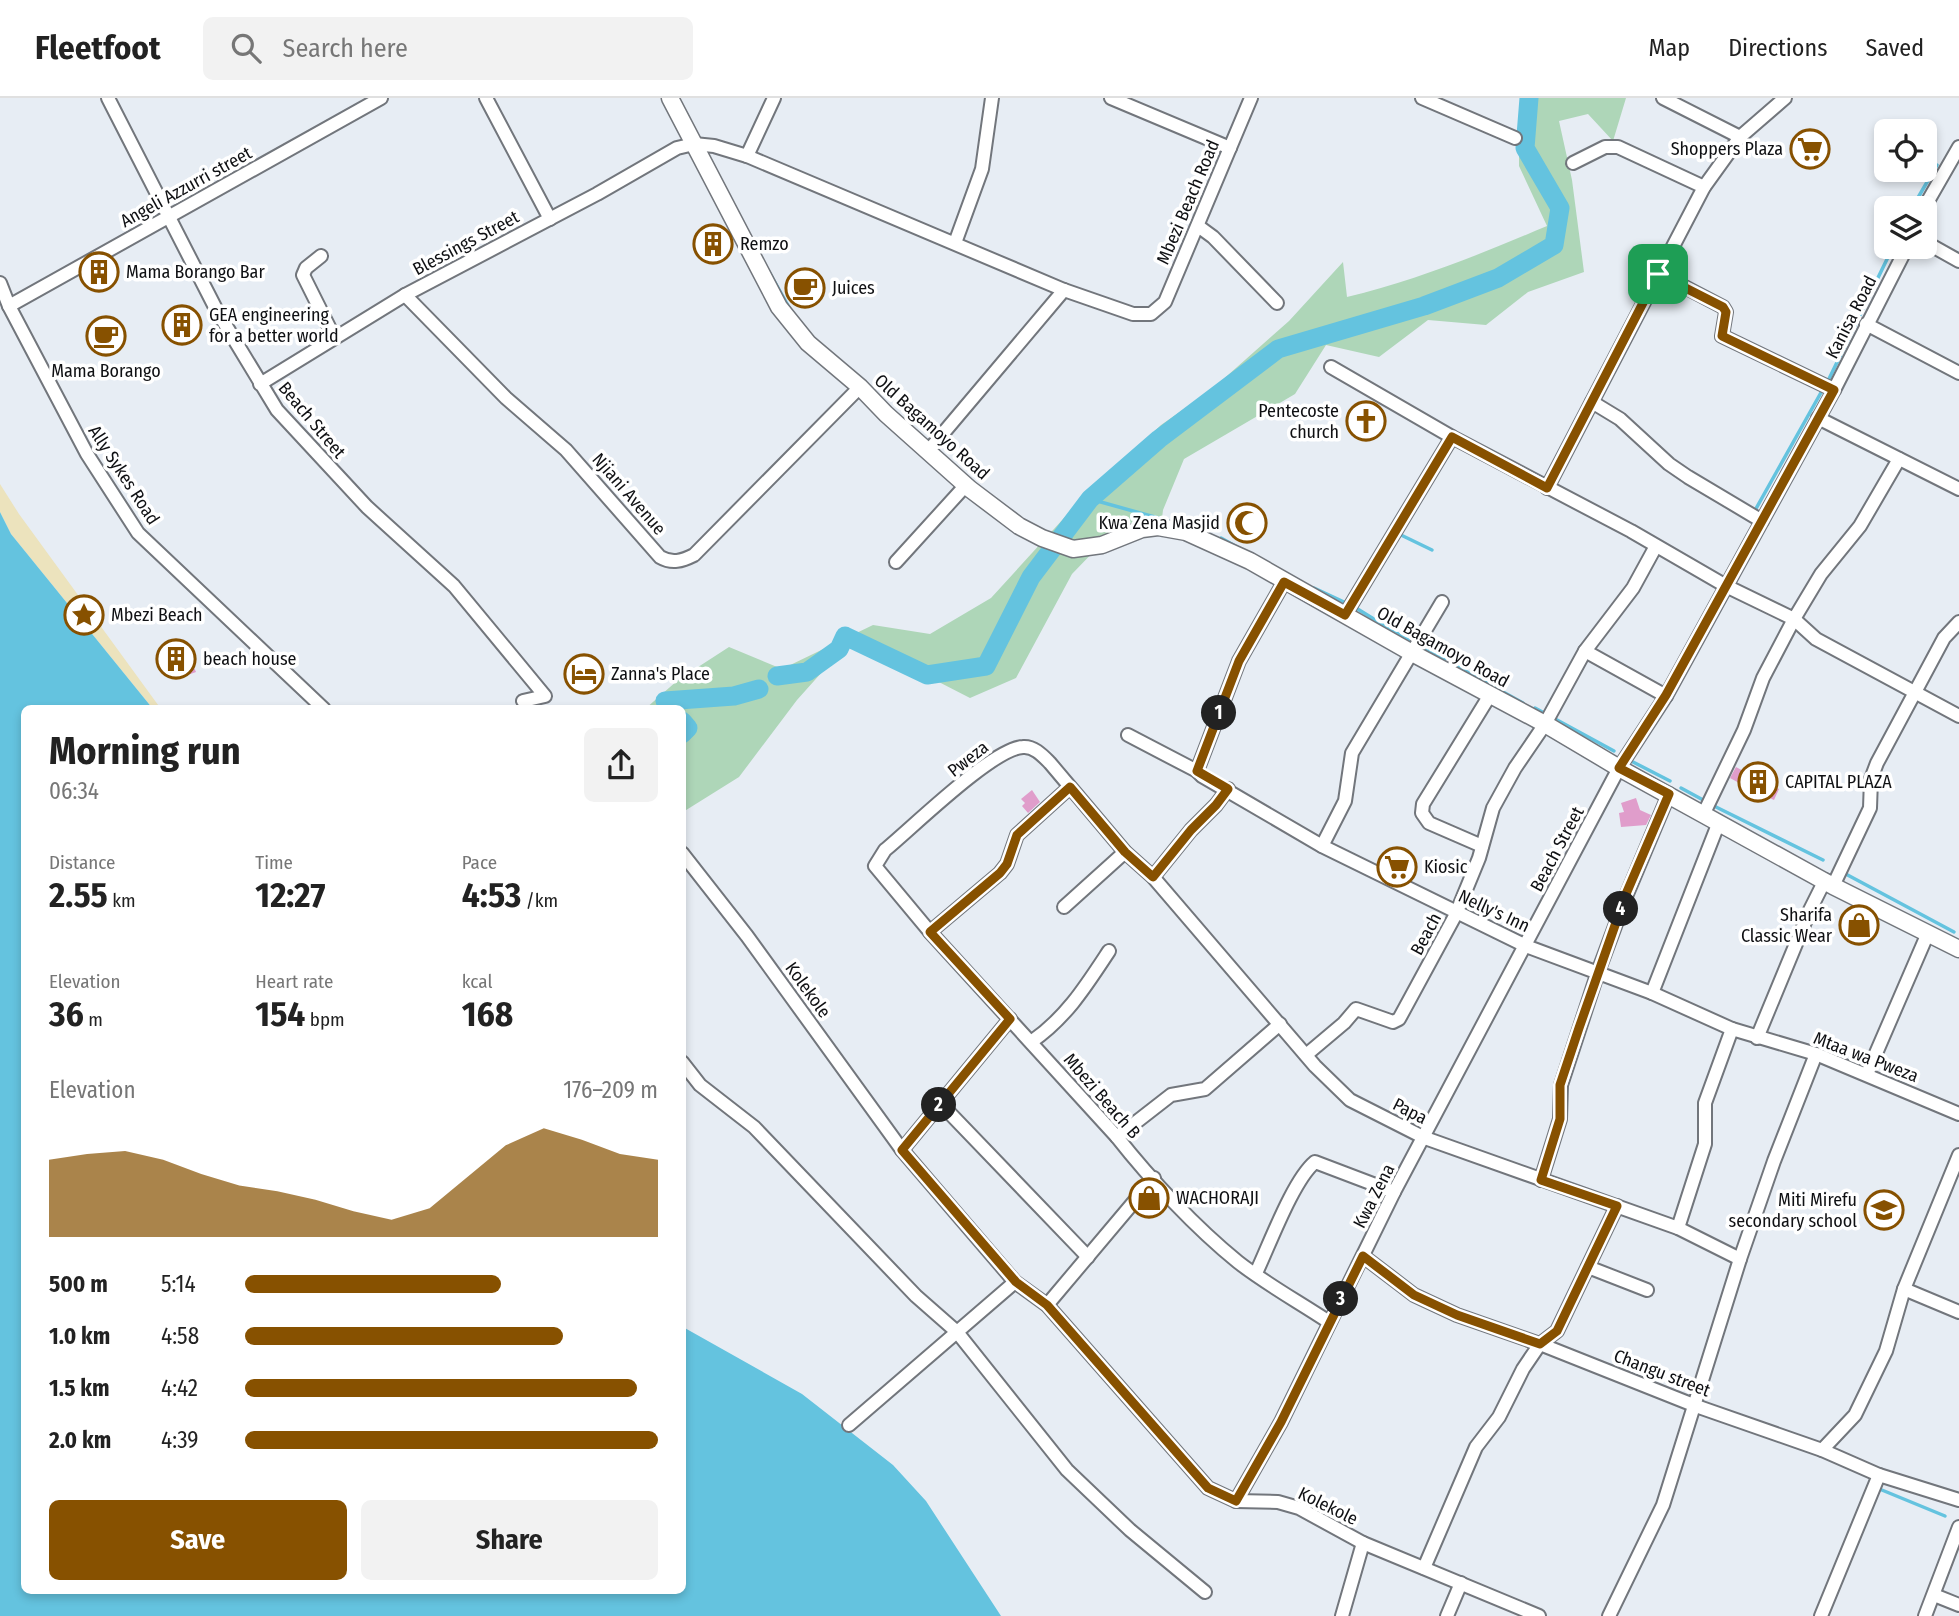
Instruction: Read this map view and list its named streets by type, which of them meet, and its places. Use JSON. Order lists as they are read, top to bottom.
{
  "streets": {
    "main road": ["Old Bagamoyo Road"],
    "street": [
      "Angeli Azzurri street",
      "Mbezi Beach Road",
      "Blessings Street",
      "Kanisa Road",
      "Beach Street",
      "Ally Sykes Road",
      "Njiani Avenue",
      "Pweza",
      "Nelly's Inn",
      "Beach",
      "Kolekole",
      "Mtaa wa Pweza",
      "Mbezi Beach B",
      "Papa",
      "Kwa Zena",
      "Changu street"
    ]
  },
  "crossings": [
    ["Angeli Azzurri street", "Beach Street"],
    ["Angeli Azzurri street", "Ally Sykes Road"],
    ["Blessings Street", "Beach Street"],
    ["Blessings Street", "Old Bagamoyo Road"],
    ["Blessings Street", "Njiani Avenue"],
    ["Kanisa Road", "Beach Street"],
    ["Kanisa Road", "Old Bagamoyo Road"],
    ["Beach Street", "Old Bagamoyo Road"],
    ["Beach Street", "Nelly's Inn"],
    ["Beach Street", "Kwa Zena"],
    ["Old Bagamoyo Road", "Njiani Avenue"],
    ["Old Bagamoyo Road", "Beach"],
    ["Pweza", "Mbezi Beach B"],
    ["Pweza", "Papa"],
    ["Nelly's Inn", "Beach"],
    ["Nelly's Inn", "Mtaa wa Pweza"],
    ["Nelly's Inn", "Kwa Zena"],
    ["Beach", "Papa"],
    ["Kolekole", "Kwa Zena"],
    ["Mbezi Beach B", "Kwa Zena"],
    ["Papa", "Kwa Zena"],
    ["Kwa Zena", "Changu street"]
  ],
  "places": {
    "supermarket": ["Shoppers Plaza", "Kiosic"],
    "building": [
      "Remzo",
      "Mama Borango Bar",
      "GEA engineering for a better world",
      "beach house",
      "CAPITAL PLAZA"
    ],
    "cafe": ["Juices", "Mama Borango"],
    "church": ["Pentecoste church"],
    "mosque": ["Kwa Zena Masjid"],
    "place": ["Mbezi Beach"],
    "hotel": ["Zanna's Place"],
    "shop": ["Sharifa Classic Wear", "WACHORAJI"],
    "school or university": ["Miti Mirefu secondary school"]
  },
  "page": {
    "header": "Fleetfoot",
    "search": "Search here",
    "nav": ["Map", "Directions", "Saved"],
    "pins": [
      "1",
      "4",
      "2",
      "3"
    ],
    "heading": ["Morning run", "06:34"],
    "stats": [
      ["Distance", "2.55 km"],
      ["Time", "12:27"],
      ["Pace", "4:53 /km"],
      ["Elevation", "36 m"],
      ["Heart rate", "154 bpm"],
      ["kcal", "168"]
    ],
    "chart": ["Elevation", "176–209 m"],
    "list": [
      {
        "name": "500 m",
        "note": "5:14"
      },
      {
        "name": "1.0 km",
        "note": "4:58"
      },
      {
        "name": "1.5 km",
        "note": "4:42"
      },
      {
        "name": "2.0 km",
        "note": "4:39"
      }
    ],
    "buttons": ["Save", "Share"]
  }
}
